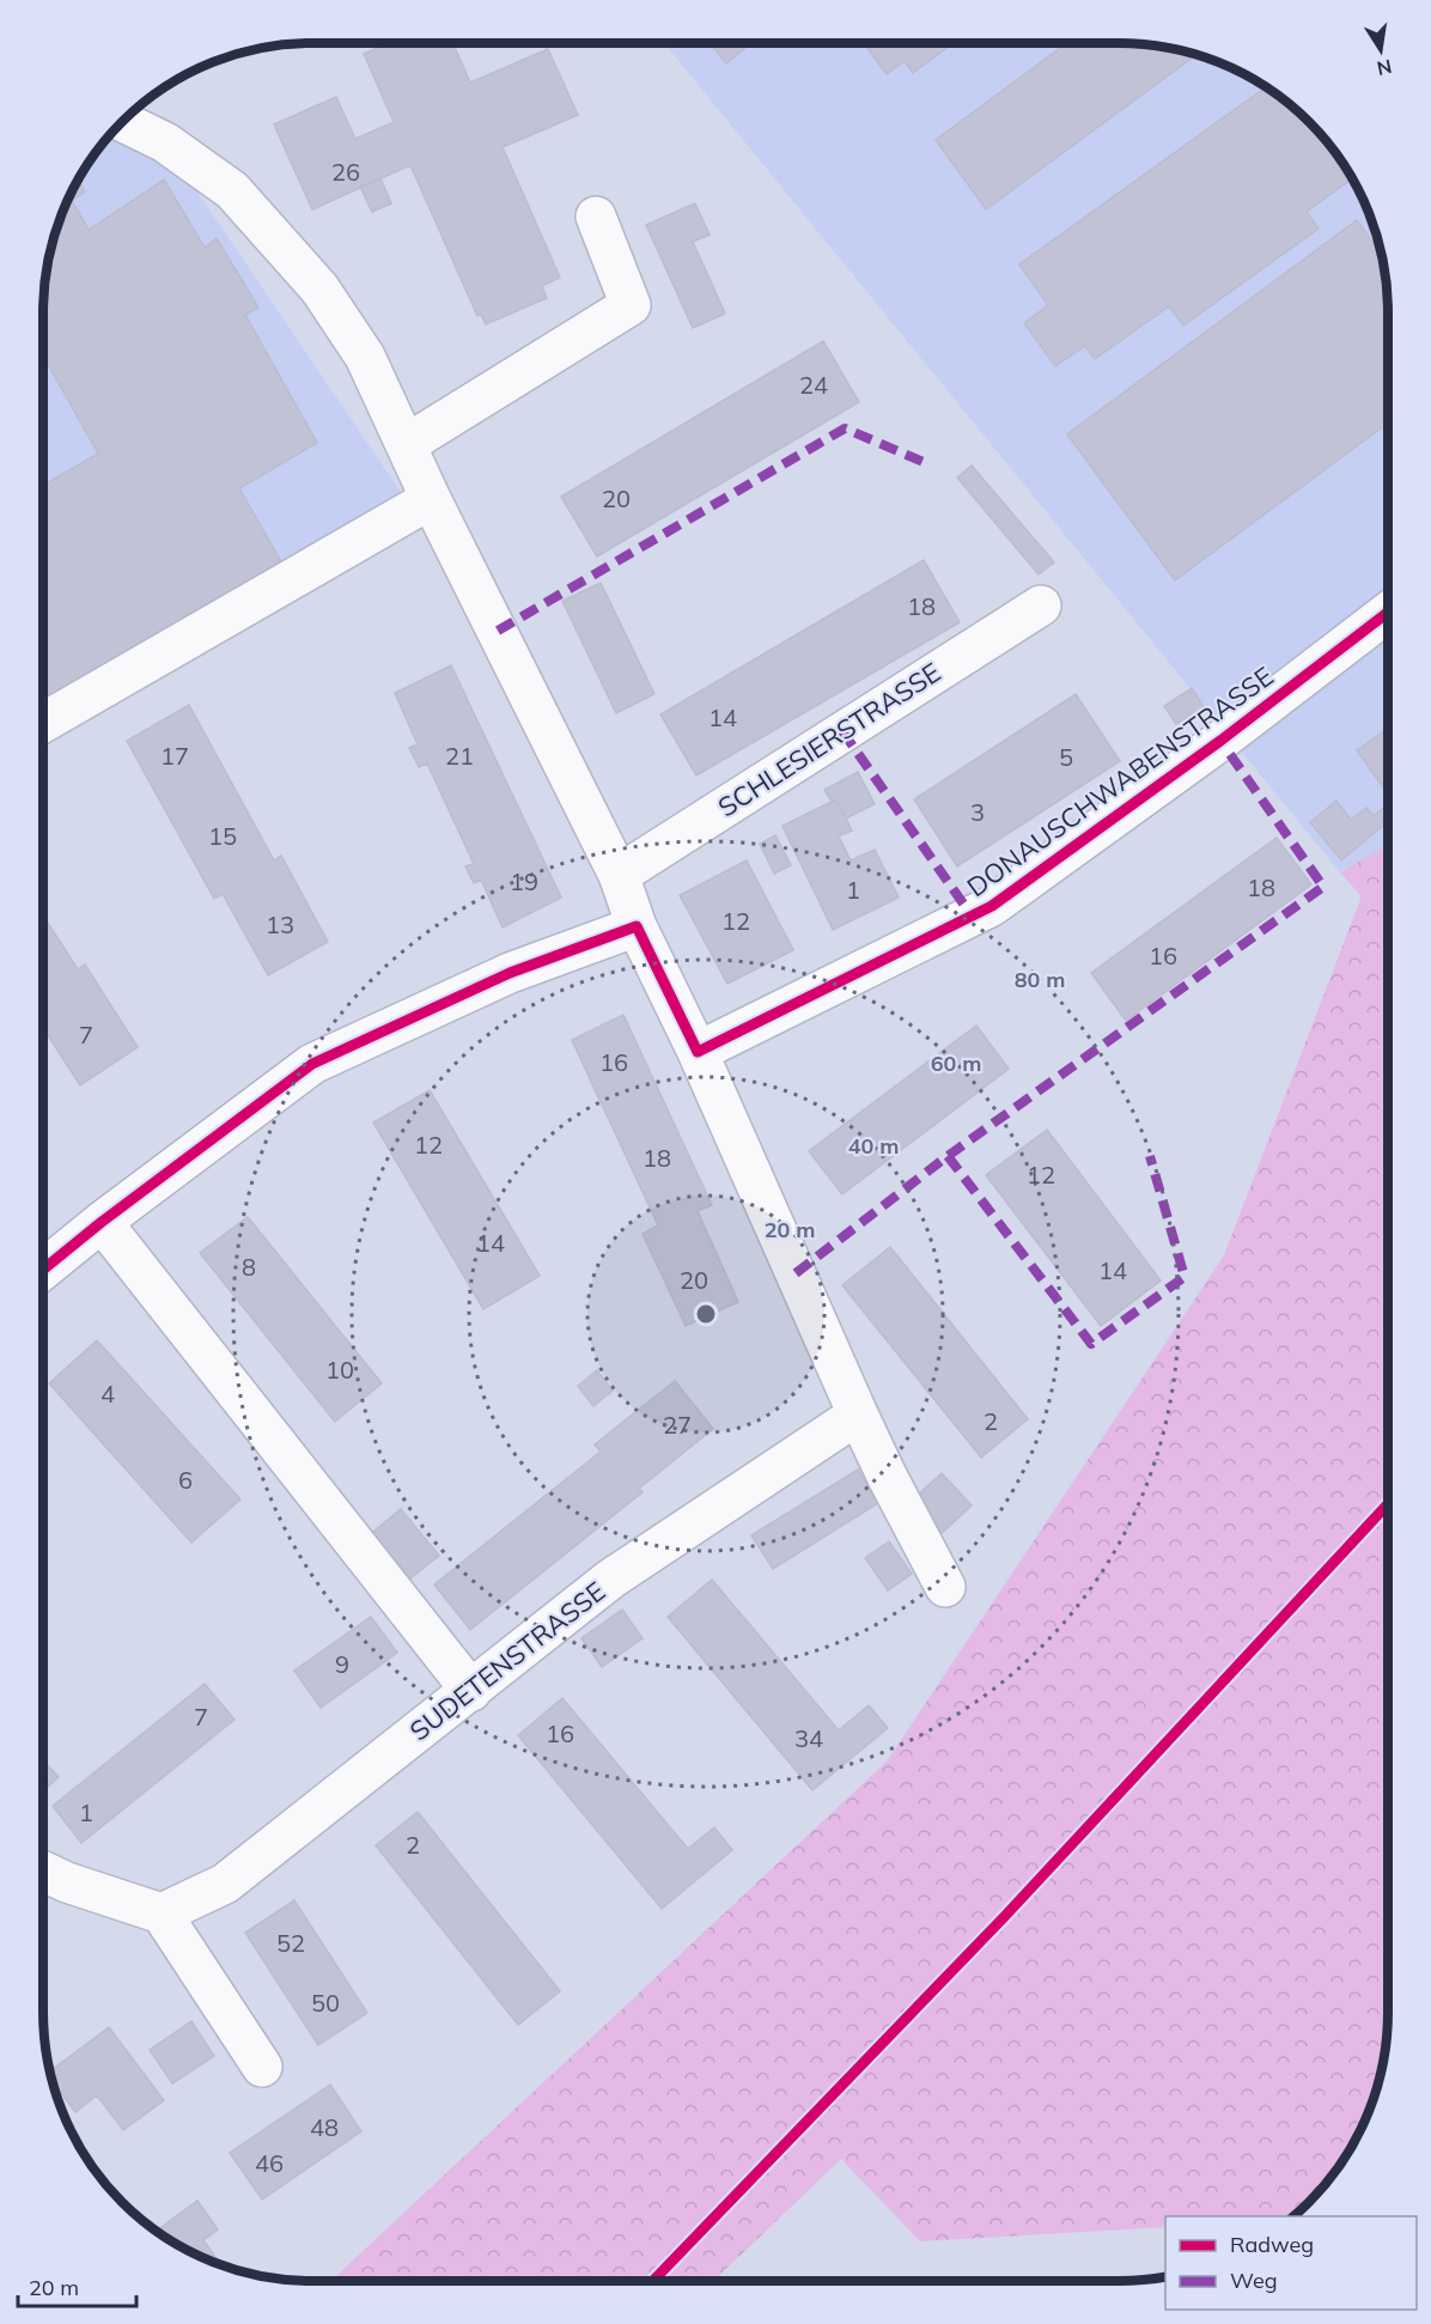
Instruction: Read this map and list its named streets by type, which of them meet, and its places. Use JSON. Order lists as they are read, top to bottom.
{
  "streets": {
    "street": ["SCHLESIERSTRASSE", "DONAUSCHWABENSTRASSE", "SUDETENSTRASSE"]
  },
  "house_numbers": [
    "26",
    "24",
    "20",
    "18",
    "14",
    "17",
    "21",
    "5",
    "3",
    "15",
    "19",
    "18",
    "1",
    "12",
    "13",
    "16",
    "7",
    "16",
    "12",
    "18",
    "12",
    "14",
    "8",
    "14",
    "20",
    "10",
    "4",
    "2",
    "27",
    "6",
    "9",
    "7",
    "16",
    "34",
    "1",
    "2",
    "52",
    "50",
    "48",
    "46"
  ],
  "legend": ["Radweg", "Weg"],
  "scale_bar": "20 m",
  "north": "bottom",
  "rings": [
    "80 m",
    "60 m",
    "40 m",
    "20 m"
  ]
}
